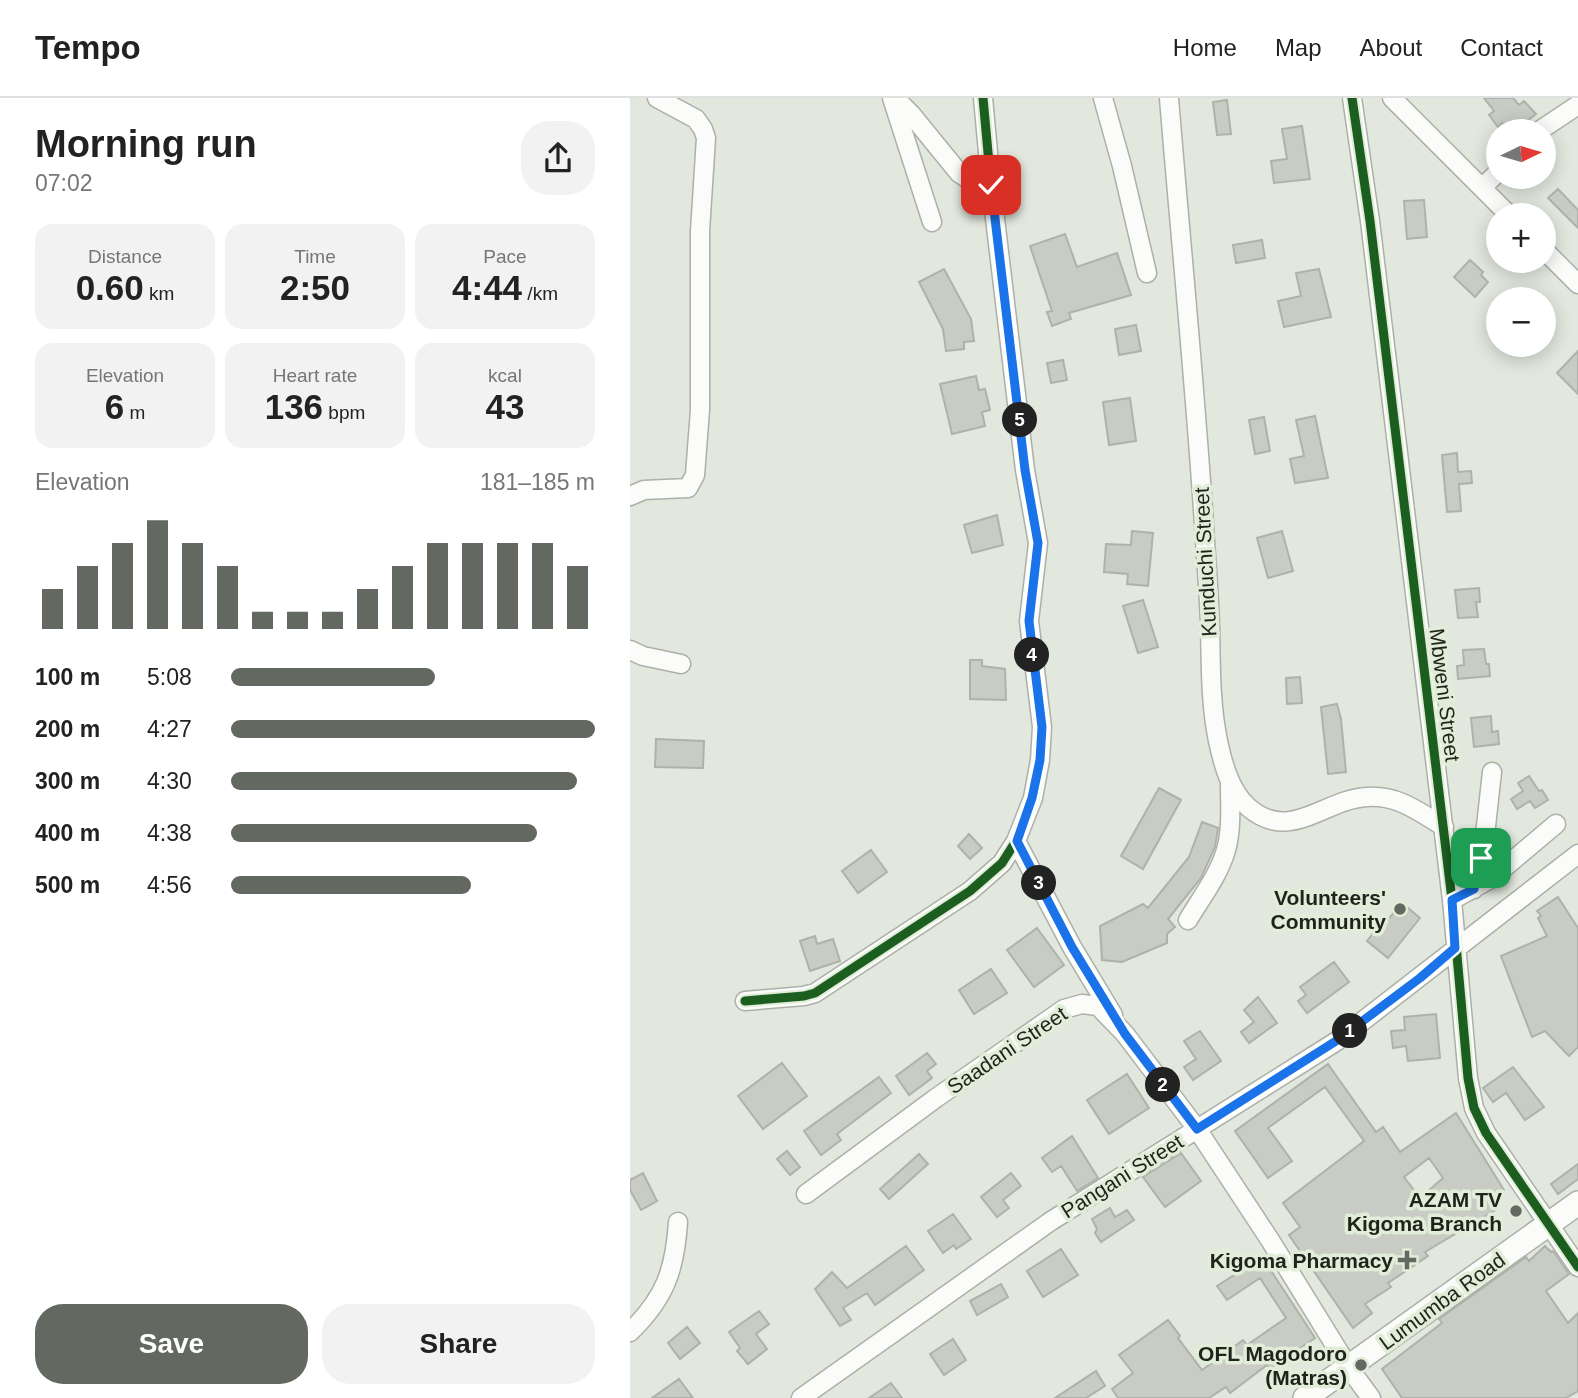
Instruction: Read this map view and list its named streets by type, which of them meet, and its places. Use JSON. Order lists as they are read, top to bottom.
{
  "streets": {
    "main road": ["Lumumba Road"],
    "street": [
      "Kunduchi Street",
      "Mbweni Street",
      "Saadani Street",
      "Pangani Street"
    ]
  },
  "crossings": [
    ["Kunduchi Street", "Mbweni Street"],
    ["Mbweni Street", "Pangani Street"],
    ["Mbweni Street", "Lumumba Road"],
    ["Saadani Street", "Pangani Street"],
    ["Saadani Street", "Lumumba Road"]
  ],
  "places": {
    "other": ["Volunteers' Community", "AZAM TV Kigoma Branch", "OFL Magodoro (Matras)"],
    "health": ["Kigoma Pharmacy"]
  },
  "north": "right",
  "page": {
    "header": "Tempo",
    "nav": [
      "Home",
      "Map",
      "About",
      "Contact"
    ],
    "heading": ["Morning run", "07:02"],
    "map_buttons": ["+", "−"],
    "stats": [
      ["Distance", "0.60 km"],
      ["Time", "2:50"],
      ["Pace", "4:44 /km"],
      ["Elevation", "6 m"],
      ["Heart rate", "136 bpm"],
      ["kcal", "43"]
    ],
    "pins": [
      "5",
      "4",
      "3",
      "1",
      "2"
    ],
    "chart": ["Elevation", "181–185 m"],
    "list": [
      {
        "name": "100 m",
        "note": "5:08"
      },
      {
        "name": "200 m",
        "note": "4:27"
      },
      {
        "name": "300 m",
        "note": "4:30"
      },
      {
        "name": "400 m",
        "note": "4:38"
      },
      {
        "name": "500 m",
        "note": "4:56"
      }
    ],
    "buttons": ["Save", "Share"]
  }
}
